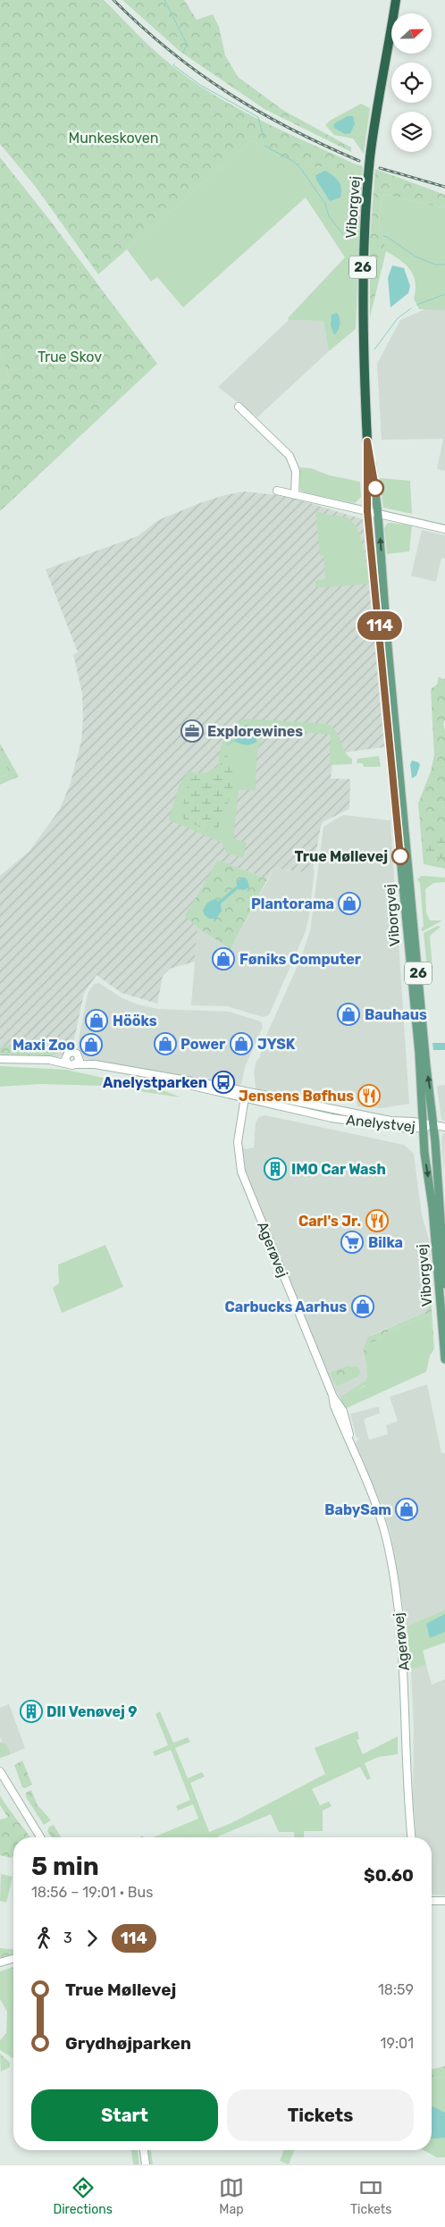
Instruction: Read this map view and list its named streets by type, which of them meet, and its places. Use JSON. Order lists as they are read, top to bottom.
{
  "streets": {
    "highway": ["Viborgvej", "26"],
    "street": ["Anelystvej", "Agerøvej"]
  },
  "crossings": [
    ["Viborgvej", "Anelystvej"],
    ["Anelystvej", "Agerøvej"]
  ],
  "parks": ["Munkeskoven", "True Skov"],
  "places": {
    "office": ["Explorewines"],
    "other": ["True Møllevej"],
    "shop": [
      "Plantorama",
      "Føniks Computer",
      "Bauhaus",
      "Hööks",
      "Power",
      "JYSK",
      "Maxi Zoo",
      "Carbucks Aarhus",
      "BabySam"
    ],
    "bus stop": ["Anelystparken"],
    "restaurant": ["Jensens Bøfhus", "Carl's Jr."],
    "building": ["IMO Car Wash", "DII Venøvej 9"],
    "supermarket": ["Bilka"]
  },
  "lines": ["bus line 114"],
  "north": "right",
  "page": {
    "on_map": "114",
    "heading": ["5 min", "18:56 – 19:01 · Bus", "$0.60"],
    "legs": ["3", "114"],
    "list": [
      {
        "name": "True Møllevej",
        "value": "18:59"
      },
      {
        "name": "Grydhøjparken",
        "value": "19:01"
      }
    ],
    "buttons": ["Start", "Tickets"],
    "tabs": ["Directions", "Map", "Tickets"]
  }
}
